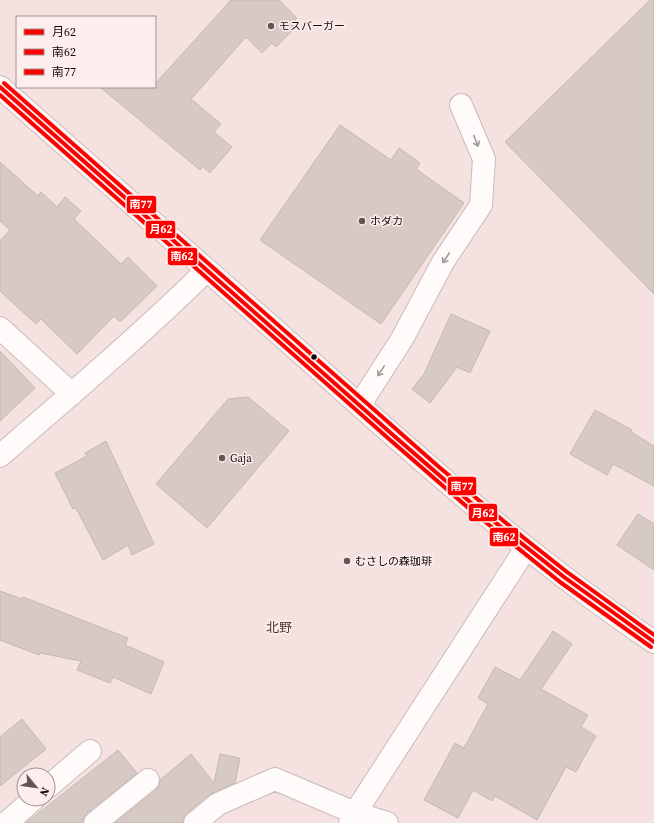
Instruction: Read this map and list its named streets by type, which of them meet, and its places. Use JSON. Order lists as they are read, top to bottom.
{
  "districts": ["北野"],
  "places": [
    "モスバーガー",
    "ホダカ",
    "Gaja",
    "むさしの森珈琲"
  ],
  "lines": ["transit line 南77", "transit line 月62", "transit line 南62"],
  "legend": ["月62", "南62", "南77"],
  "north": "bottom right"
}
